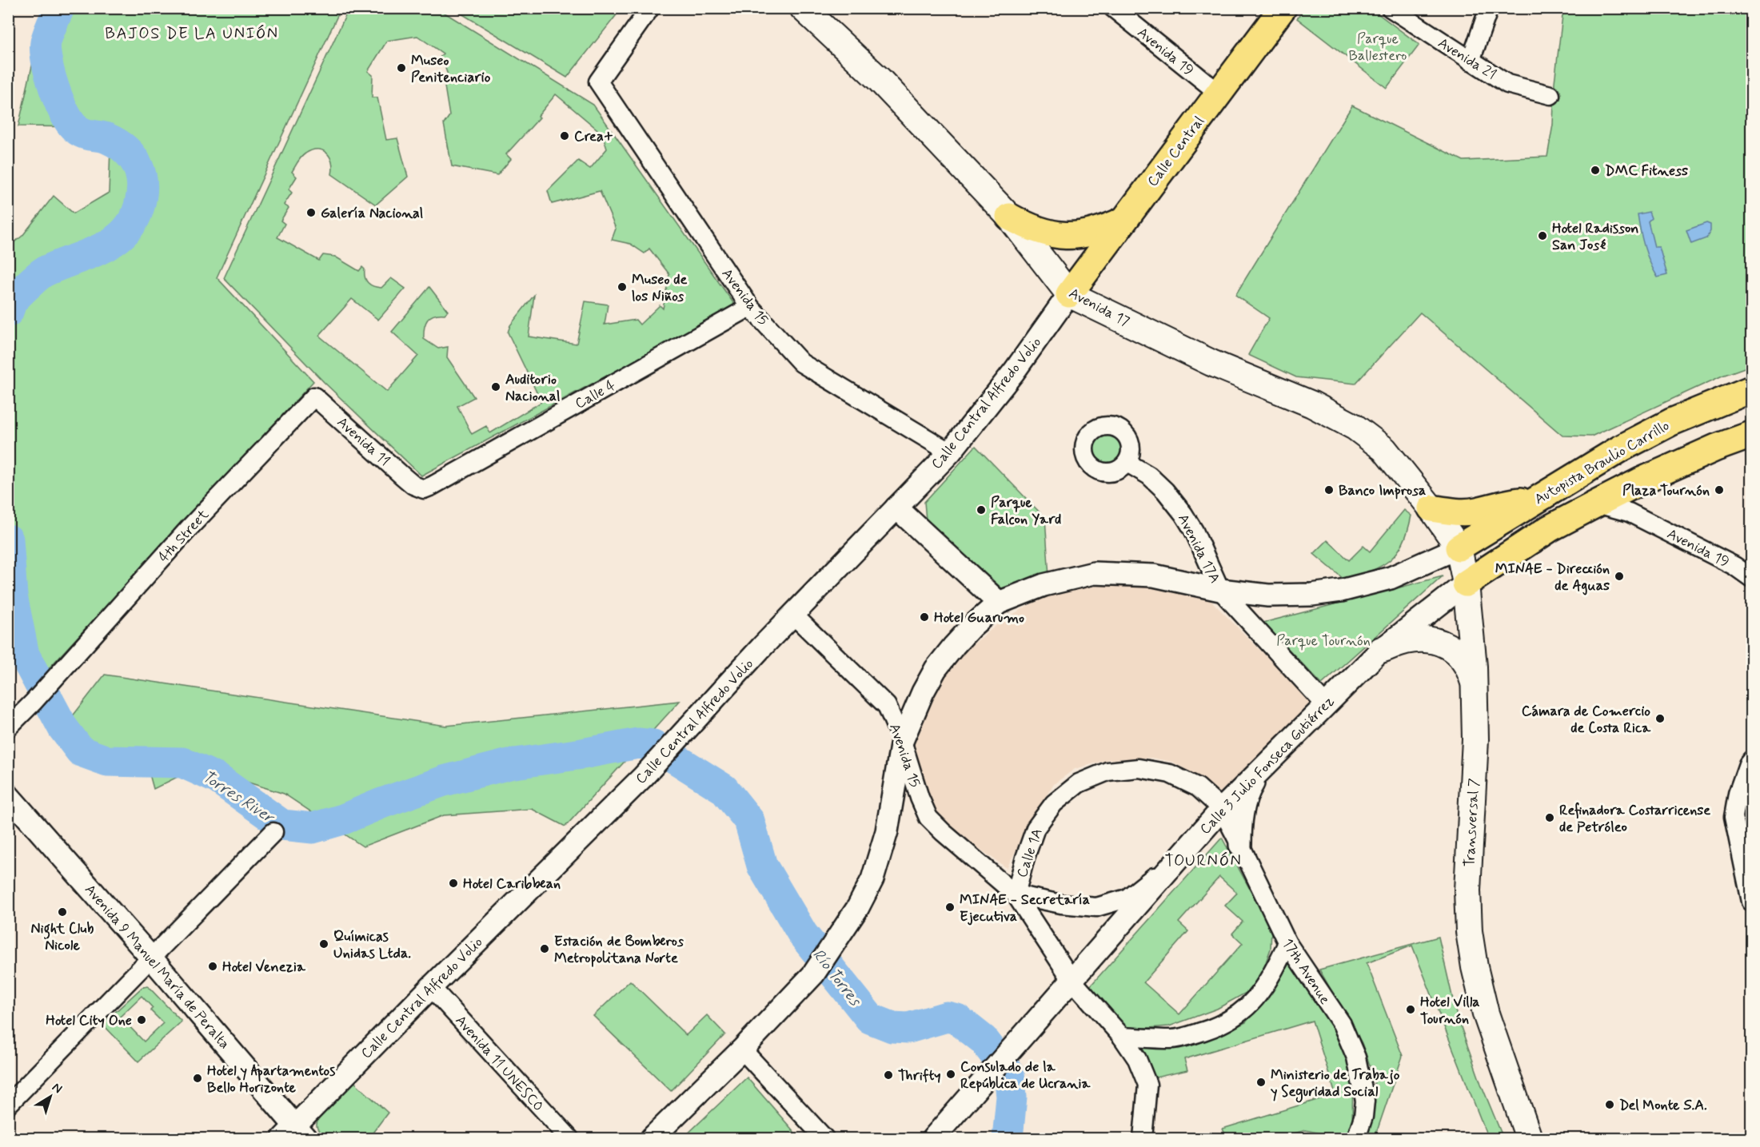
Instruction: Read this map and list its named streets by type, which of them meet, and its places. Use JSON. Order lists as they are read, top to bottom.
{
  "streets": {
    "main road": [
      "Calle Central",
      "Avenida 17",
      "Autopista Braulio Carrillo",
      "Transversal 7"
    ],
    "street": [
      "Avenida 19",
      "Avenida 21",
      "Avenida 15",
      "Calle 4",
      "Calle Central Alfredo Volio",
      "Avenida 11",
      "4th Street",
      "Avenida 17A",
      "Calle 3 Julio Fonseca Gutiérrez",
      "Calle 1A",
      "Avenida 9 Manuel María de Peralta",
      "17th Avenue",
      "Avenida 11 UNESCO"
    ]
  },
  "crossings": [
    ["Avenida 19", "Calle Central"],
    ["Calle Central", "Avenida 17"],
    ["Calle Central", "Calle Central Alfredo Volio"],
    ["Avenida 15", "Calle 4"],
    ["Avenida 15", "Calle Central Alfredo Volio"],
    ["Avenida 15", "Calle 3 Julio Fonseca Gutiérrez"],
    ["Avenida 15", "Calle 1A"],
    ["Avenida 17", "Calle Central Alfredo Volio"],
    ["Avenida 17", "Transversal 7"],
    ["Calle 4", "Avenida 11"],
    ["Calle Central Alfredo Volio", "Avenida 9 Manuel María de Peralta"],
    ["Calle Central Alfredo Volio", "Avenida 11 UNESCO"],
    ["Avenida 11", "4th Street"],
    ["Autopista Braulio Carrillo", "Transversal 7"],
    ["Avenida 17A", "Calle 3 Julio Fonseca Gutiérrez"],
    ["Calle 3 Julio Fonseca Gutiérrez", "Transversal 7"],
    ["Calle 3 Julio Fonseca Gutiérrez", "Calle 1A"],
    ["Calle 3 Julio Fonseca Gutiérrez", "17th Avenue"],
    ["Calle 1A", "17th Avenue"]
  ],
  "districts": ["BAJOS DE LA UNIÓN", "TOURNÓN"],
  "water": ["Torres River", "Río Torres"],
  "parks": ["Parque Ballestero", "Parque Tournón"],
  "places": [
    "Museo Penitenciario",
    "Crea+",
    "DMC Fitness",
    "Galería Nacional",
    "Hotel Radisson San José",
    "Museo de los Niños",
    "Auditorio Nacional",
    "Banco Improsa",
    "Plaza Tournón",
    "Parque Falcon Yard",
    "MINAE - Dirección de Aguas",
    "Hotel Guarumo",
    "Cámara de Comercio de Costa Rica",
    "Refinadora Costarricense de Petróleo",
    "Hotel Caribbean",
    "MINAE - Secretaría Ejecutiva",
    "Night Club Nicole",
    "Químicas Unidas Ltda.",
    "Estación de Bomberos Metropolitana Norte",
    "Hotel Venezia",
    "Hotel Villa Tournón",
    "Hotel City One",
    "Consulado de la República de Ucrania",
    "Thrifty",
    "Hotel y Apartamentos Bello Horizonte",
    "Ministerio de Trabajo y Seguridad Social",
    "Del Monte S.A."
  ],
  "north": "top right"
}
